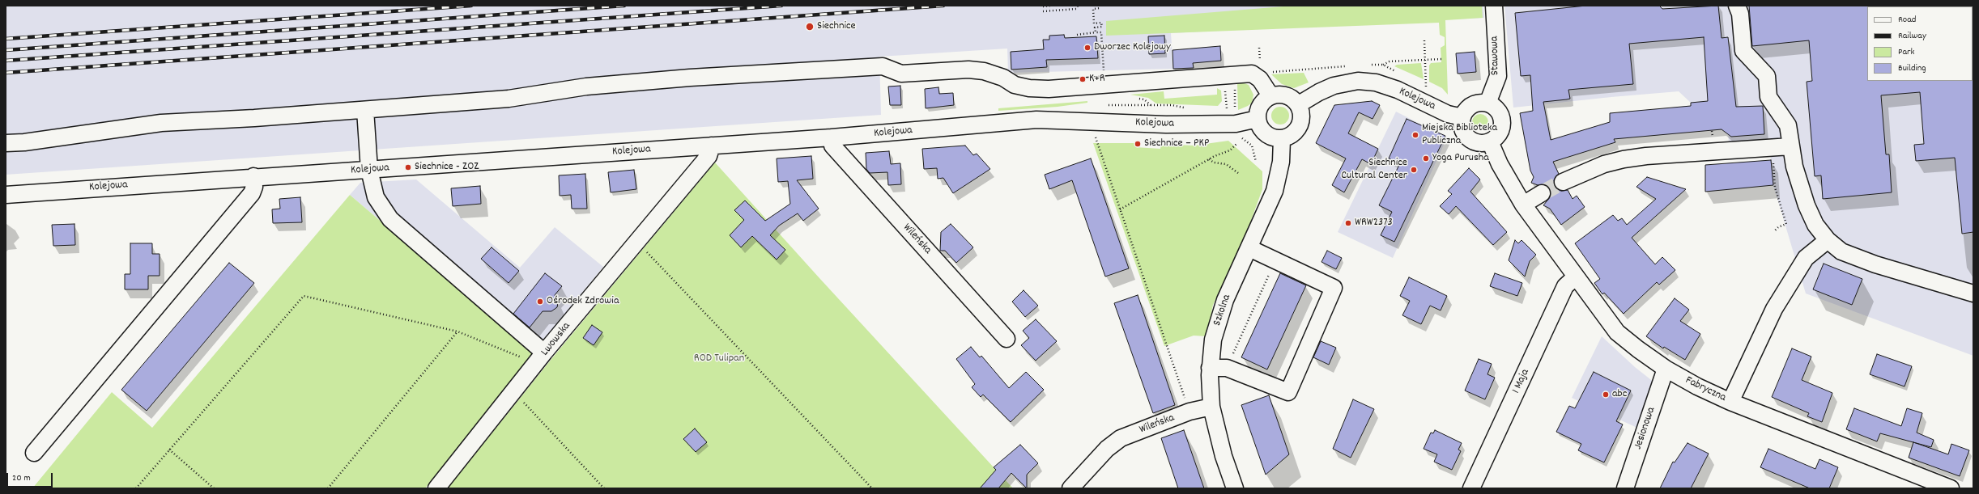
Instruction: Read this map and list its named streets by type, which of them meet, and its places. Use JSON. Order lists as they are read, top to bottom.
{
  "streets": {
    "street": [
      "Stawowa",
      "Kolejowa",
      "Wileńska",
      "Szkolna",
      "Lwowska",
      "1 Maja",
      "Fabryczna",
      "Jesionowa"
    ]
  },
  "crossings": [
    ["Stawowa", "Kolejowa"],
    ["Stawowa", "Fabryczna"],
    ["Kolejowa", "Wileńska"],
    ["Kolejowa", "Szkolna"],
    ["Kolejowa", "Lwowska"],
    ["Kolejowa", "Fabryczna"],
    ["Wileńska", "Szkolna"],
    ["1 Maja", "Fabryczna"],
    ["Fabryczna", "Jesionowa"]
  ],
  "parks": ["ROD Tulipan"],
  "places": [
    "Siechnice",
    "Dworzec Kolejowy",
    "K+R",
    "Miejska Biblioteka Publiczna",
    "Siechnice – PKP",
    "Yoga Purusha",
    "Siechnice - ZOZ",
    "Siechnice Cultural Center",
    "WRW2373",
    "Ośrodek Zdrowia",
    "abc"
  ],
  "legend": [
    "Road",
    "Railway",
    "Park",
    "Building"
  ],
  "scale_bar": "20 m"
}
